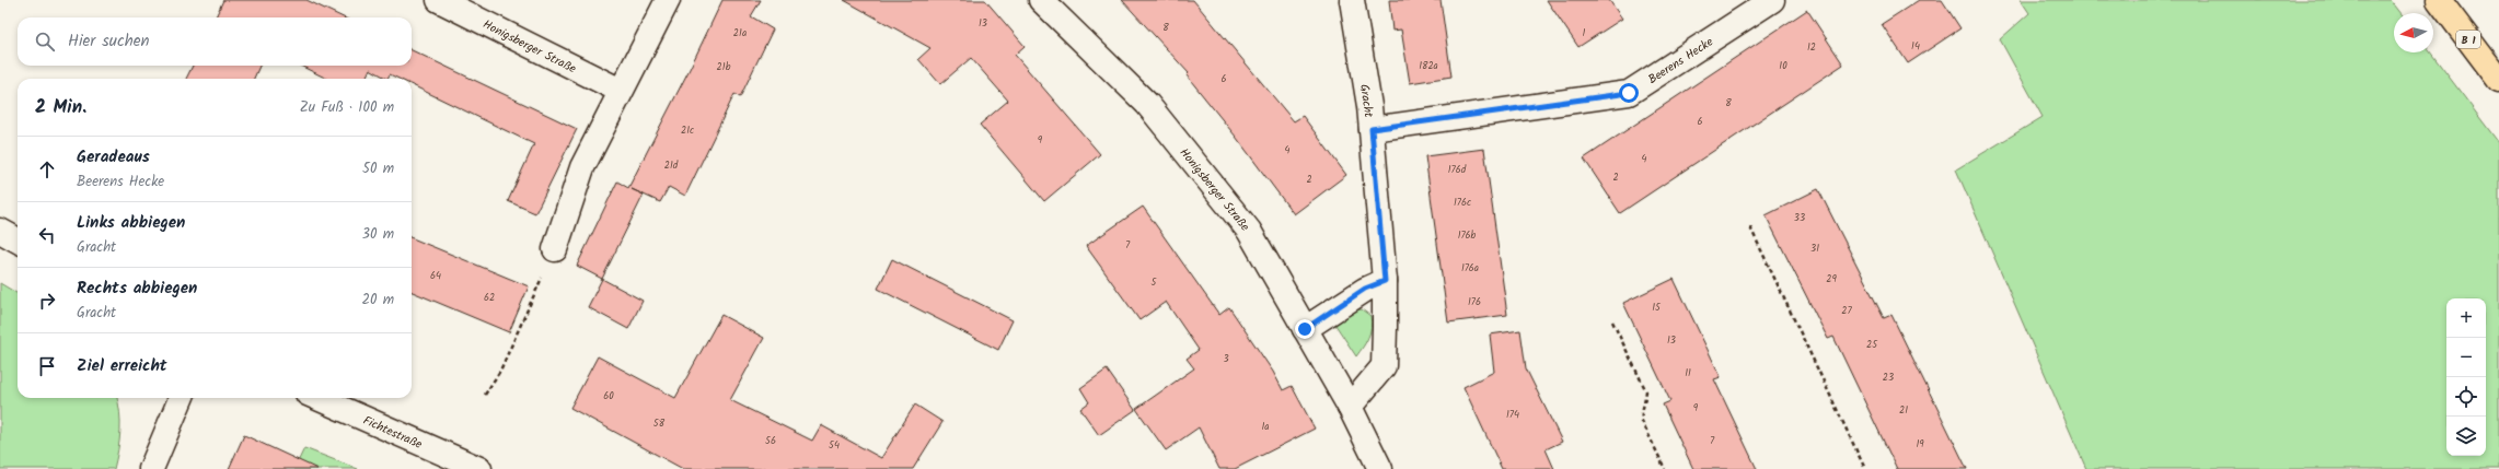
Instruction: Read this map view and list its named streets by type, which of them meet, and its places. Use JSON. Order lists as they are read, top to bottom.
{
  "streets": {
    "main road": ["B 1"],
    "street": [
      "Honigsberger Straße",
      "Beerens Hecke",
      "Gracht",
      "Fichtestraße"
    ]
  },
  "crossings": [
    ["Honigsberger Straße", "Gracht"],
    ["Beerens Hecke", "Gracht"]
  ],
  "house_numbers": [
    "13",
    "8",
    "21a",
    "1",
    "14",
    "12",
    "182a",
    "10",
    "21b",
    "6",
    "8",
    "6",
    "21c",
    "9",
    "4",
    "4",
    "21d",
    "176d",
    "2",
    "2",
    "176c",
    "33",
    "176b",
    "7",
    "31",
    "176a",
    "64",
    "29",
    "5",
    "62",
    "176",
    "15",
    "27",
    "13",
    "25",
    "3",
    "11",
    "23",
    "60",
    "9",
    "21",
    "174",
    "58",
    "1a",
    "56",
    "7",
    "19",
    "54"
  ],
  "north": "left",
  "page": {
    "search": "Hier suchen",
    "heading": ["2 Min.", "Zu Fuß · 100 m"],
    "list": [
      ["Geradeaus", "Beerens Hecke", "50 m"],
      ["Links abbiegen", "Gracht", "30 m"],
      ["Rechts abbiegen", "Gracht", "20 m"],
      "Ziel erreicht"
    ],
    "map_buttons": ["+", "−"]
  }
}
